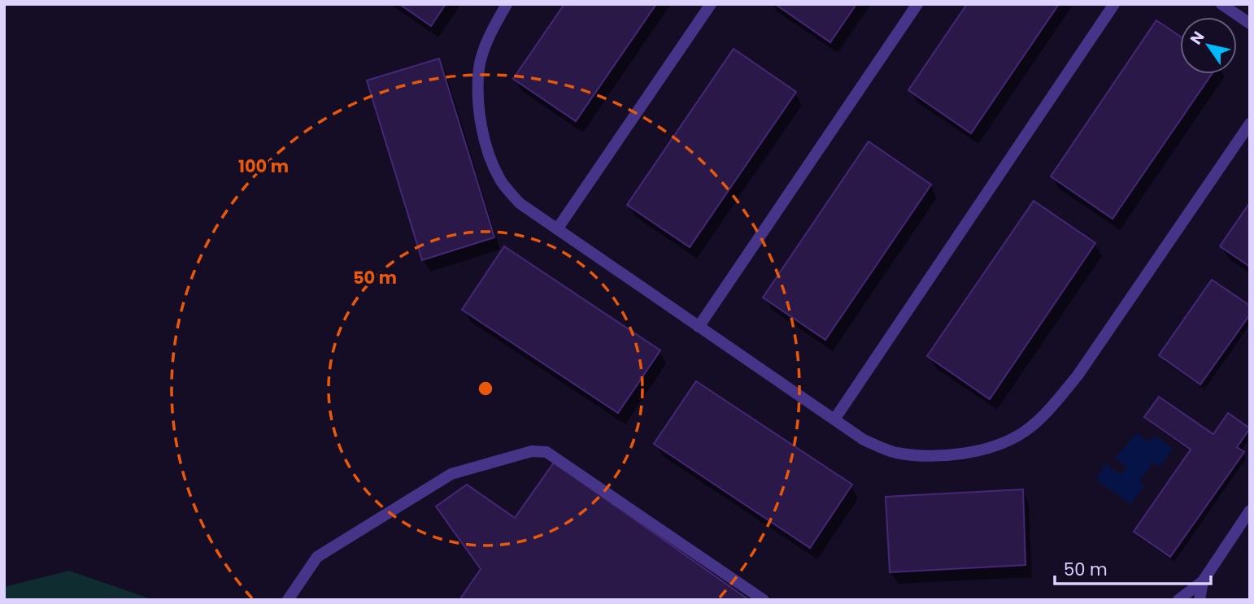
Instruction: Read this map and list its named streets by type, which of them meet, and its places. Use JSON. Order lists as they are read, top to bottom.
{
  "scale_bar": "50 m",
  "north": "top left",
  "rings": ["100 m", "50 m"]
}
